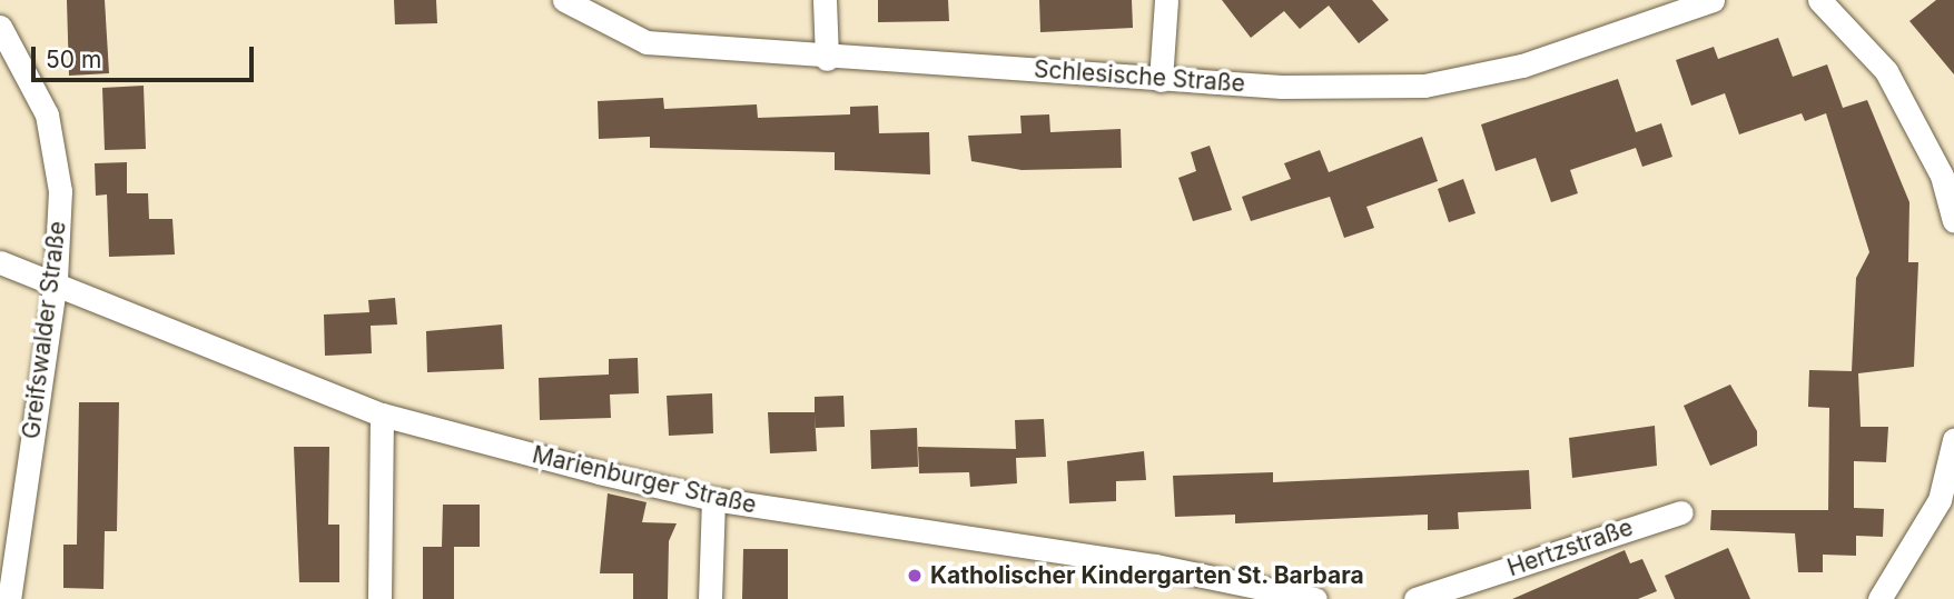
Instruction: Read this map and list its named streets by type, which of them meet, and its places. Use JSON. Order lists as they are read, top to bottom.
{
  "streets": {
    "street": [
      "Schlesische Straße",
      "Greifswalder Straße",
      "Marienburger Straße",
      "Hertzstraße"
    ]
  },
  "crossings": [
    ["Greifswalder Straße", "Marienburger Straße"]
  ],
  "places": ["Katholischer Kindergarten St. Barbara"],
  "scale_bar": "50 m"
}
